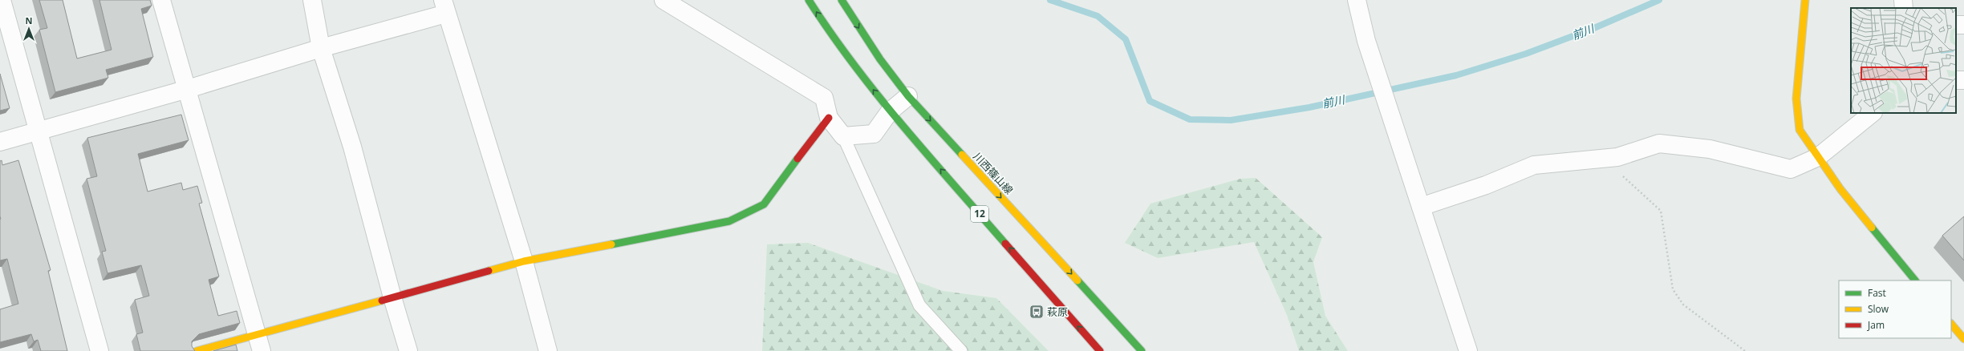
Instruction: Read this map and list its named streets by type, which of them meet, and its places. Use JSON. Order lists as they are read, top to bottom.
{
  "streets": {
    "street": ["川西篠山線", "12"]
  },
  "water": ["前川"],
  "places": {
    "bus stop": ["萩原"]
  },
  "legend": ["Fast", "Slow", "Jam"],
  "north": "top"
}
